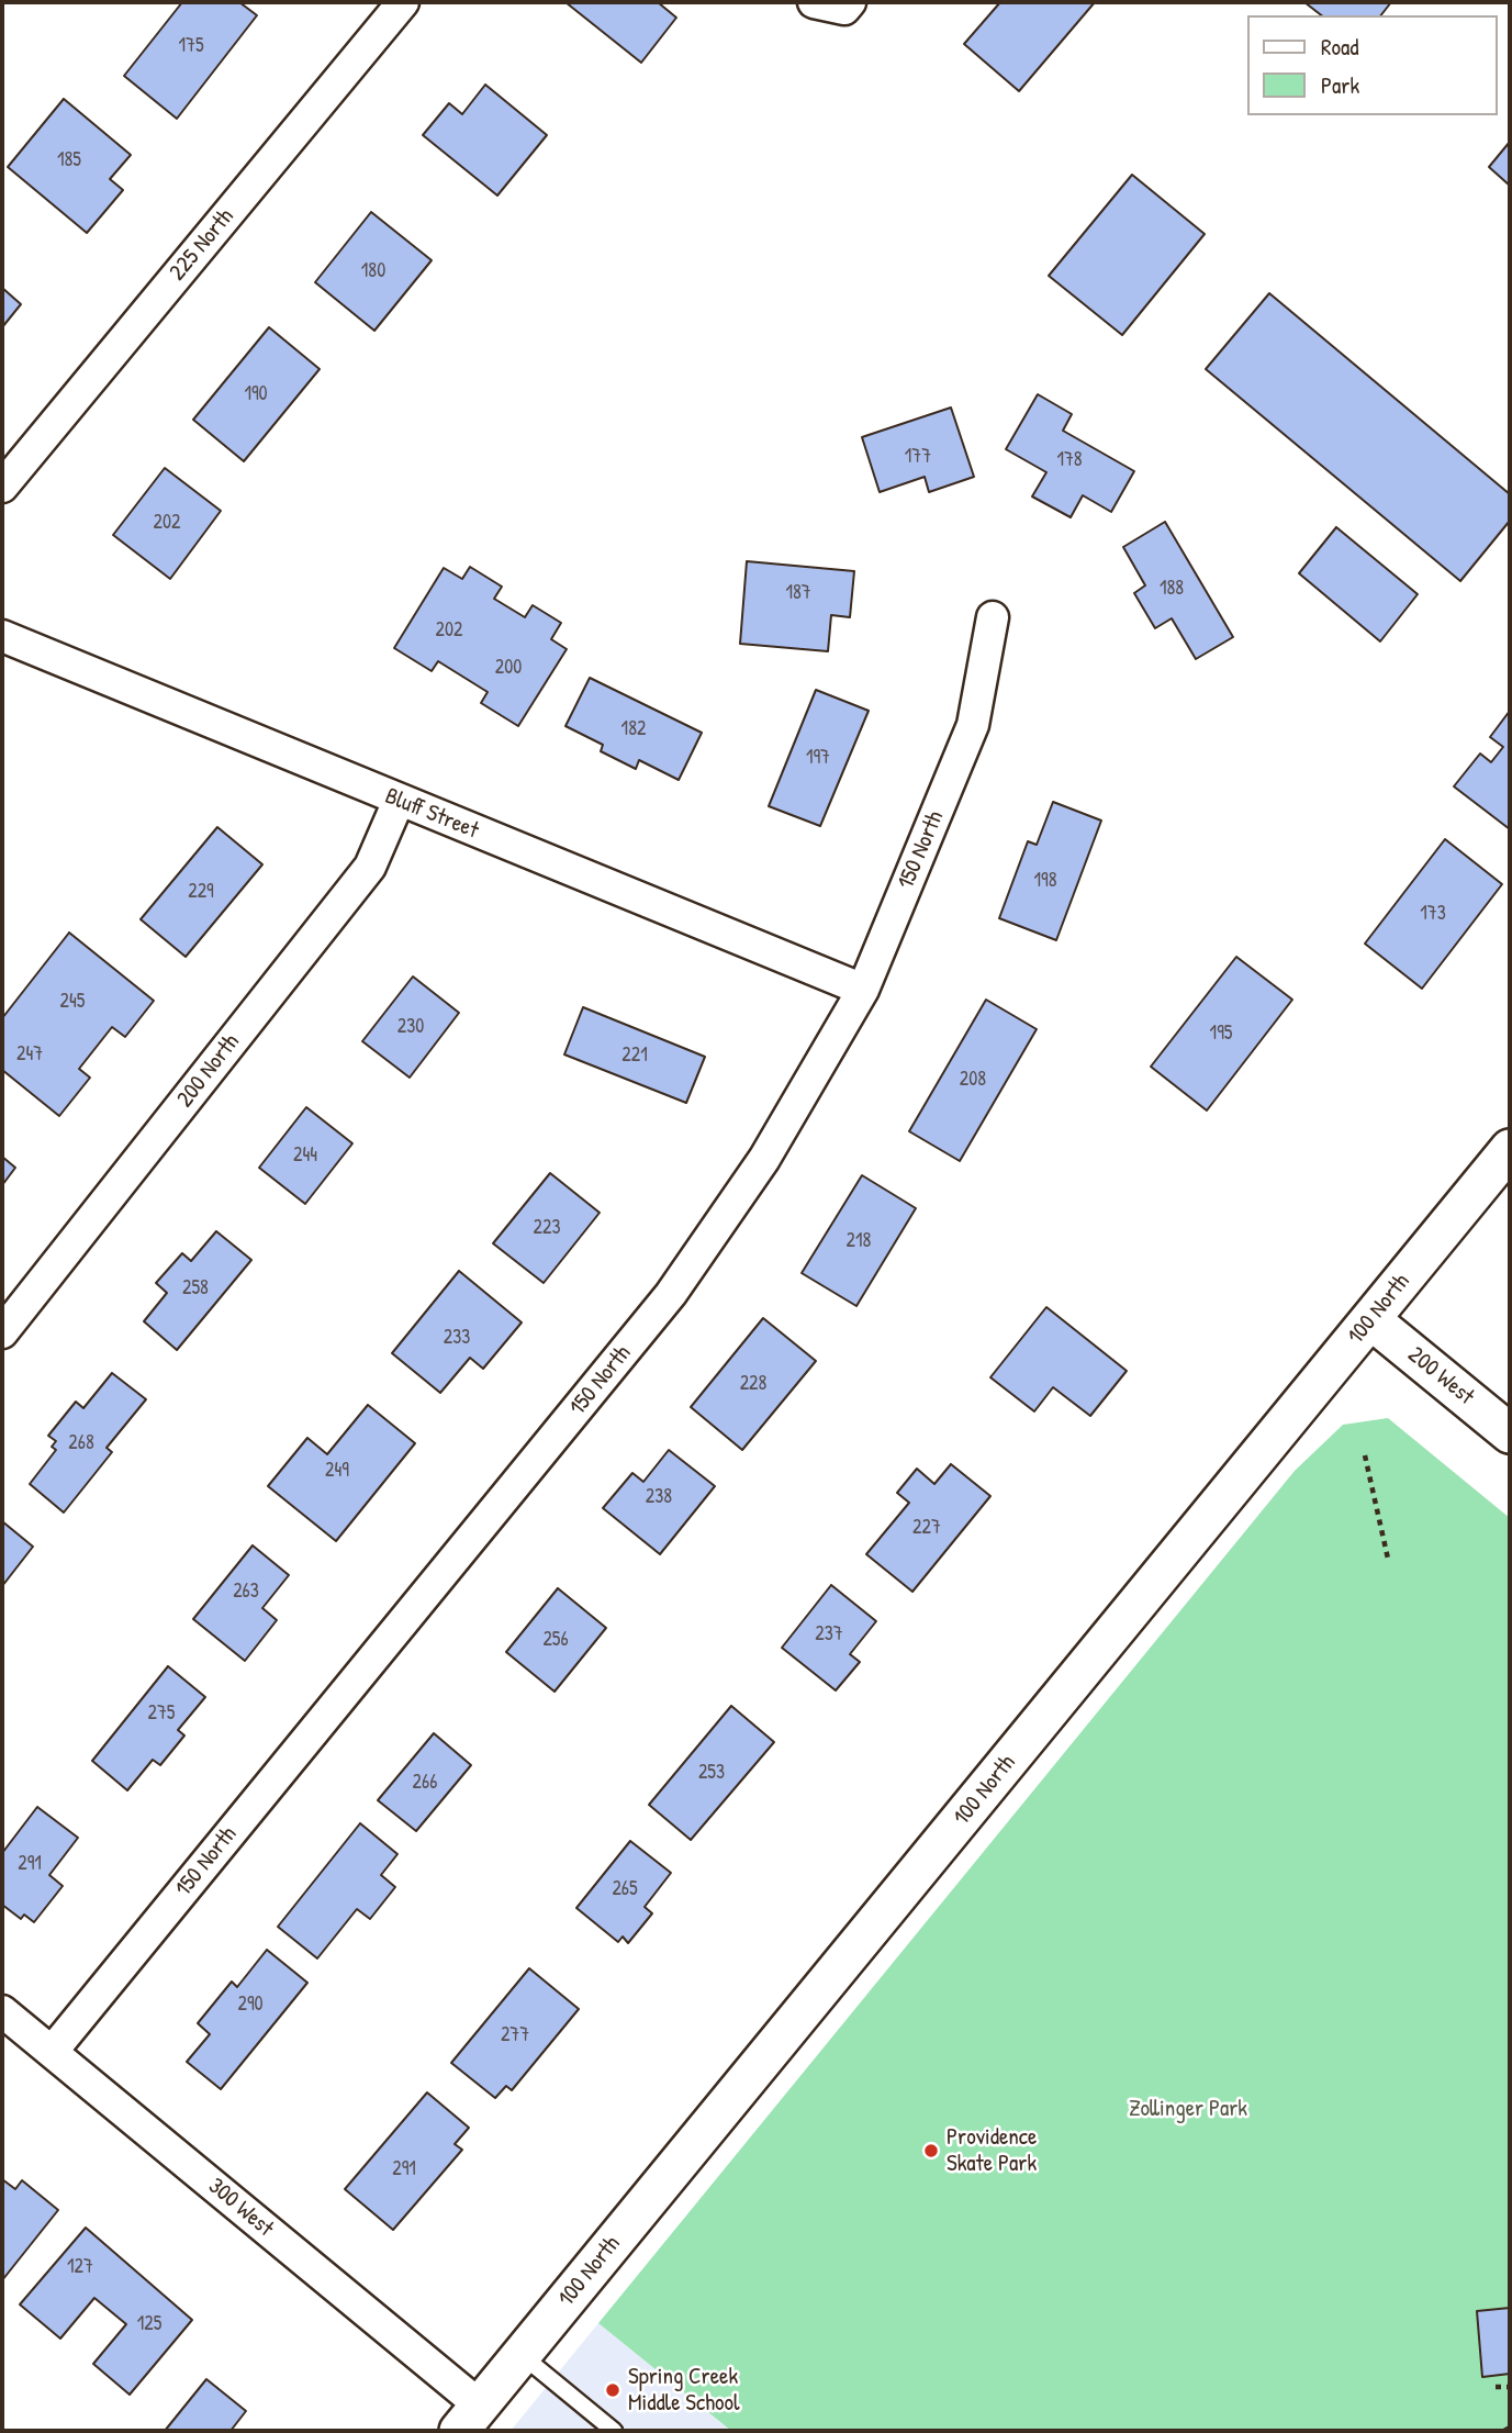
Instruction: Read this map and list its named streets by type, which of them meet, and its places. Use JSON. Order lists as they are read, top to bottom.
{
  "streets": {
    "street": [
      "225 North",
      "Bluff Street",
      "150 North",
      "200 North",
      "100 North",
      "200 West",
      "300 West"
    ]
  },
  "crossings": [
    ["Bluff Street", "150 North"],
    ["Bluff Street", "200 North"],
    ["150 North", "300 West"],
    ["100 North", "200 West"],
    ["100 North", "300 West"]
  ],
  "parks": ["Zollinger Park"],
  "places": ["Providence Skate Park", "Spring Creek Middle School"],
  "house_numbers": [
    "175",
    "185",
    "180",
    "190",
    "177",
    "178",
    "202",
    "188",
    "187",
    "202",
    "200",
    "182",
    "197",
    "198",
    "229",
    "173",
    "245",
    "230",
    "195",
    "247",
    "221",
    "208",
    "244",
    "223",
    "218",
    "258",
    "233",
    "228",
    "268",
    "249",
    "238",
    "227",
    "263",
    "237",
    "256",
    "275",
    "253",
    "266",
    "291",
    "265",
    "290",
    "277",
    "291",
    "127",
    "125"
  ],
  "legend": ["Road", "Park"]
}
